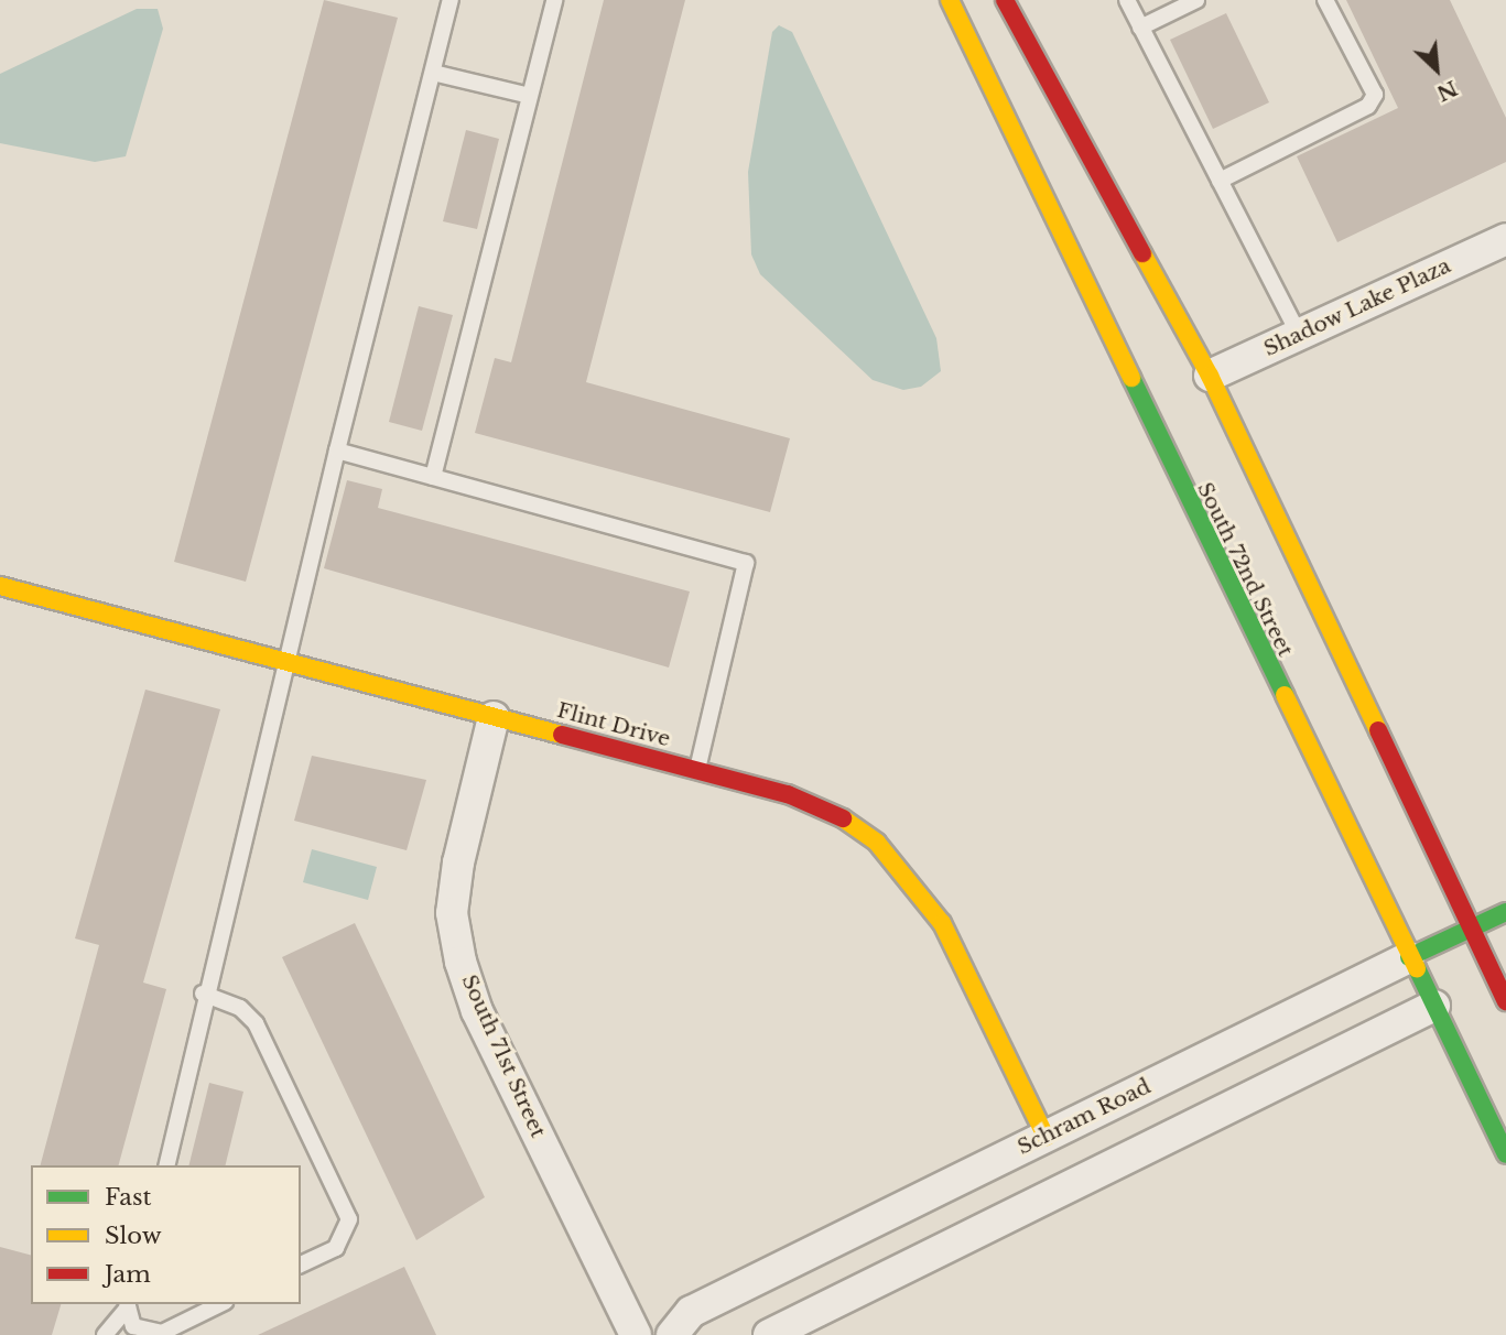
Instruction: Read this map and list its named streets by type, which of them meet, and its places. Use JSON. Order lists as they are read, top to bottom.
{
  "streets": {
    "street": [
      "Shadow Lake Plaza",
      "South 72nd Street",
      "Flint Drive",
      "South 71st Street",
      "Schram Road"
    ]
  },
  "crossings": [
    ["South 72nd Street", "Schram Road"],
    ["Flint Drive", "South 71st Street"],
    ["Flint Drive", "Schram Road"]
  ],
  "legend": ["Fast", "Slow", "Jam"],
  "north": "bottom right"
}
